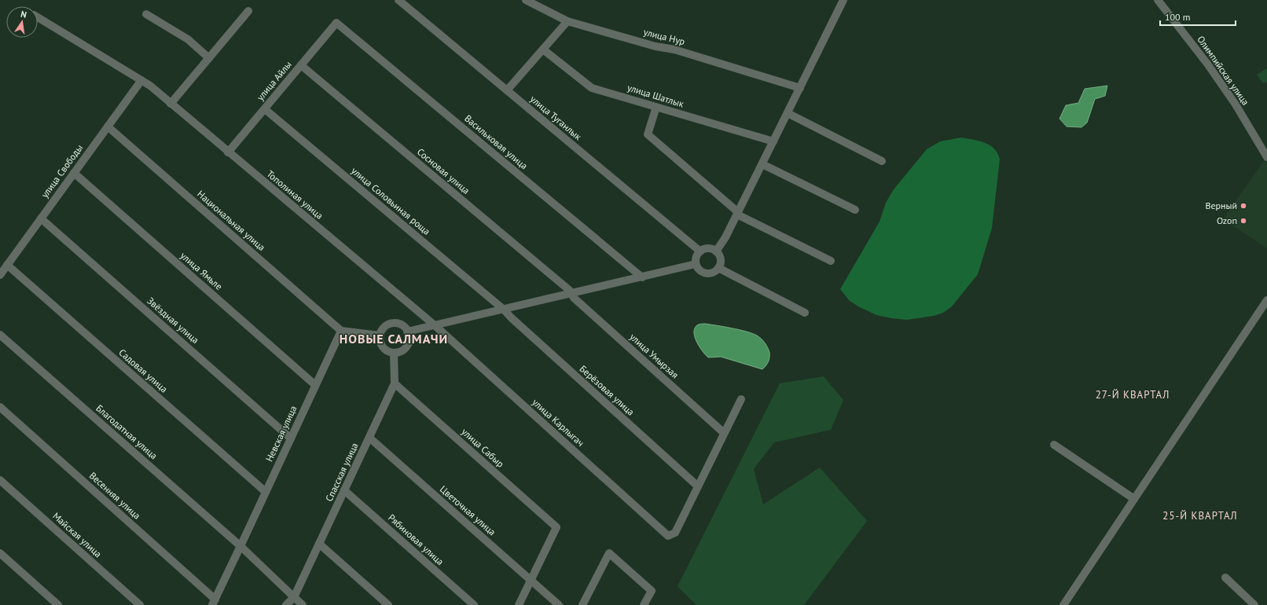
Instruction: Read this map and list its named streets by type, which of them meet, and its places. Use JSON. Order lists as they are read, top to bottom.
{
  "streets": {
    "street": [
      "улица Нур",
      "Олимпийская улица",
      "улица Айлы",
      "улица Шатлык",
      "улица Туганлык",
      "Васильковая улица",
      "улица Свободы",
      "Сосновая улица",
      "Тополиная улица",
      "улица Соловьиная роща",
      "Национальная улица",
      "улица Ямьле",
      "Звёздная улица",
      "улица Умырзая",
      "Садовая улица",
      "Берёзовая улица",
      "улица Карлыгач",
      "Благодатная улица",
      "Невская улица",
      "улица Сабыр",
      "Спасская улица",
      "Весенняя улица",
      "Цветочная улица",
      "Майская улица",
      "Рябиновая улица"
    ]
  },
  "crossings": [
    ["улица Айлы", "Васильковая улица"],
    ["улица Айлы", "Сосновая улица"],
    ["улица Айлы", "Тополиная улица"],
    ["улица Айлы", "улица Соловьиная роща"],
    ["улица Свободы", "Тополиная улица"],
    ["улица Свободы", "Национальная улица"],
    ["улица Свободы", "улица Ямьле"],
    ["улица Свободы", "Звёздная улица"],
    ["улица Свободы", "Садовая улица"],
    ["Сосновая улица", "улица Умырзая"],
    ["Тополиная улица", "улица Карлыгач"],
    ["улица Соловьиная роща", "Берёзовая улица"],
    ["Национальная улица", "Невская улица"],
    ["улица Ямьле", "Невская улица"],
    ["Звёздная улица", "Невская улица"],
    ["Садовая улица", "Невская улица"],
    ["Берёзовая улица", "улица Карлыгач"],
    ["Благодатная улица", "Невская улица"],
    ["Благодатная улица", "Спасская улица"],
    ["Невская улица", "Весенняя улица"],
    ["улица Сабыр", "Спасская улица"],
    ["улица Сабыр", "Цветочная улица"],
    ["Спасская улица", "Цветочная улица"],
    ["Спасская улица", "Рябиновая улица"]
  ],
  "districts": ["НОВЫЕ САЛМАЧИ", "27-Й КВАРТАЛ", "25-Й КВАРТАЛ"],
  "places": ["Верный", "Ozon"],
  "scale_bar": "100 m",
  "north": "top"
}
